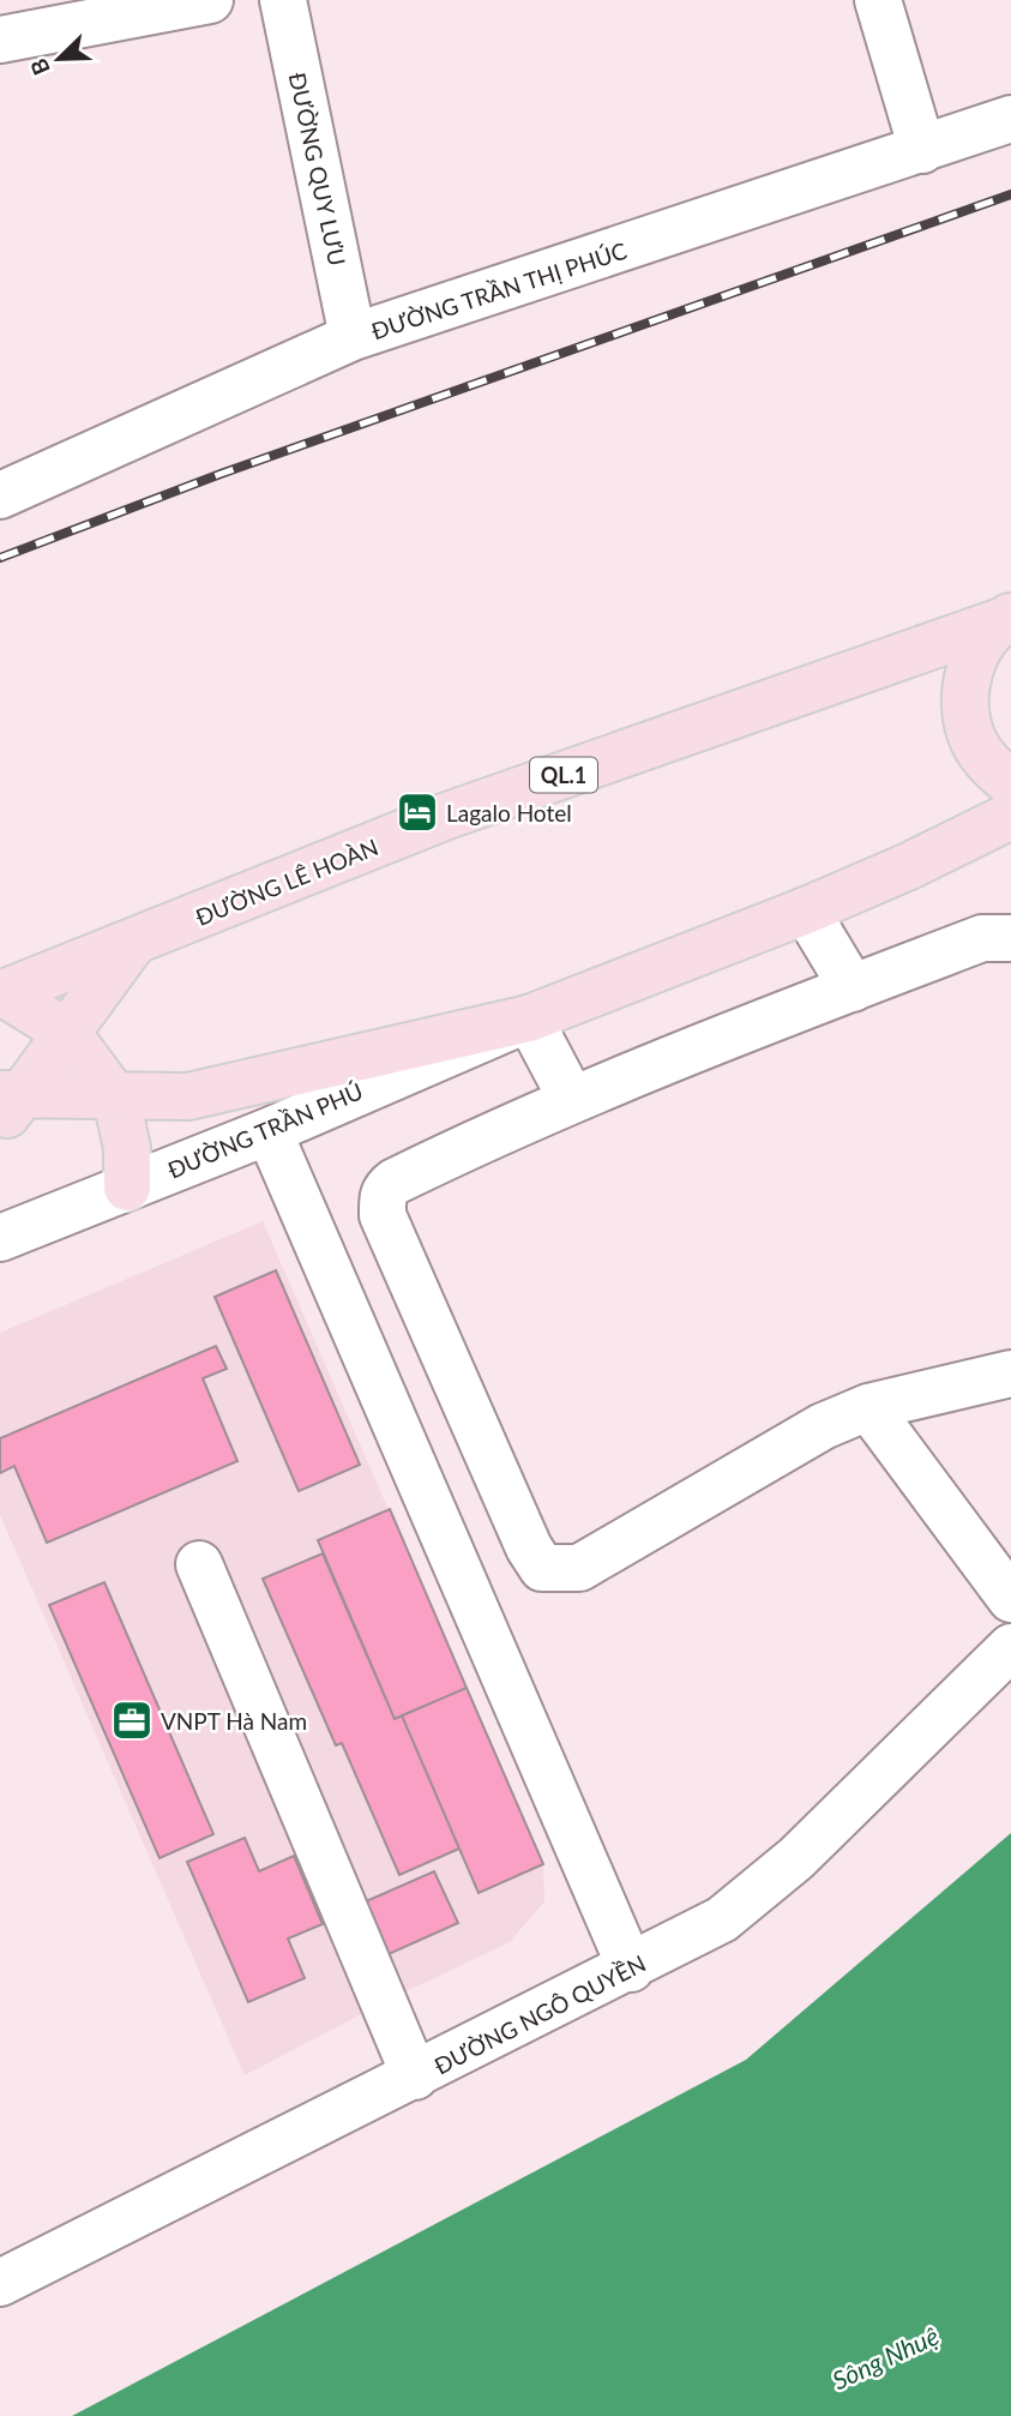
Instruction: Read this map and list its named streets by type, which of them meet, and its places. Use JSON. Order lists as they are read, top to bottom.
{
  "streets": {
    "main road": ["QL.1", "ĐƯỜNG LÊ HOÀN"],
    "street": [
      "ĐƯỜNG QUY LƯU",
      "ĐƯỜNG TRẦN THỊ PHÚC",
      "ĐƯỜNG TRẦN PHÚ",
      "ĐƯỜNG NGÔ QUYỀN"
    ]
  },
  "crossings": [
    ["ĐƯỜNG QUY LƯU", "ĐƯỜNG TRẦN THỊ PHÚC"]
  ],
  "water": ["Sông Nhuệ"],
  "places": {
    "hotel": ["Lagalo Hotel"],
    "office": ["VNPT Hà Nam"]
  },
  "north": "bottom left"
}
